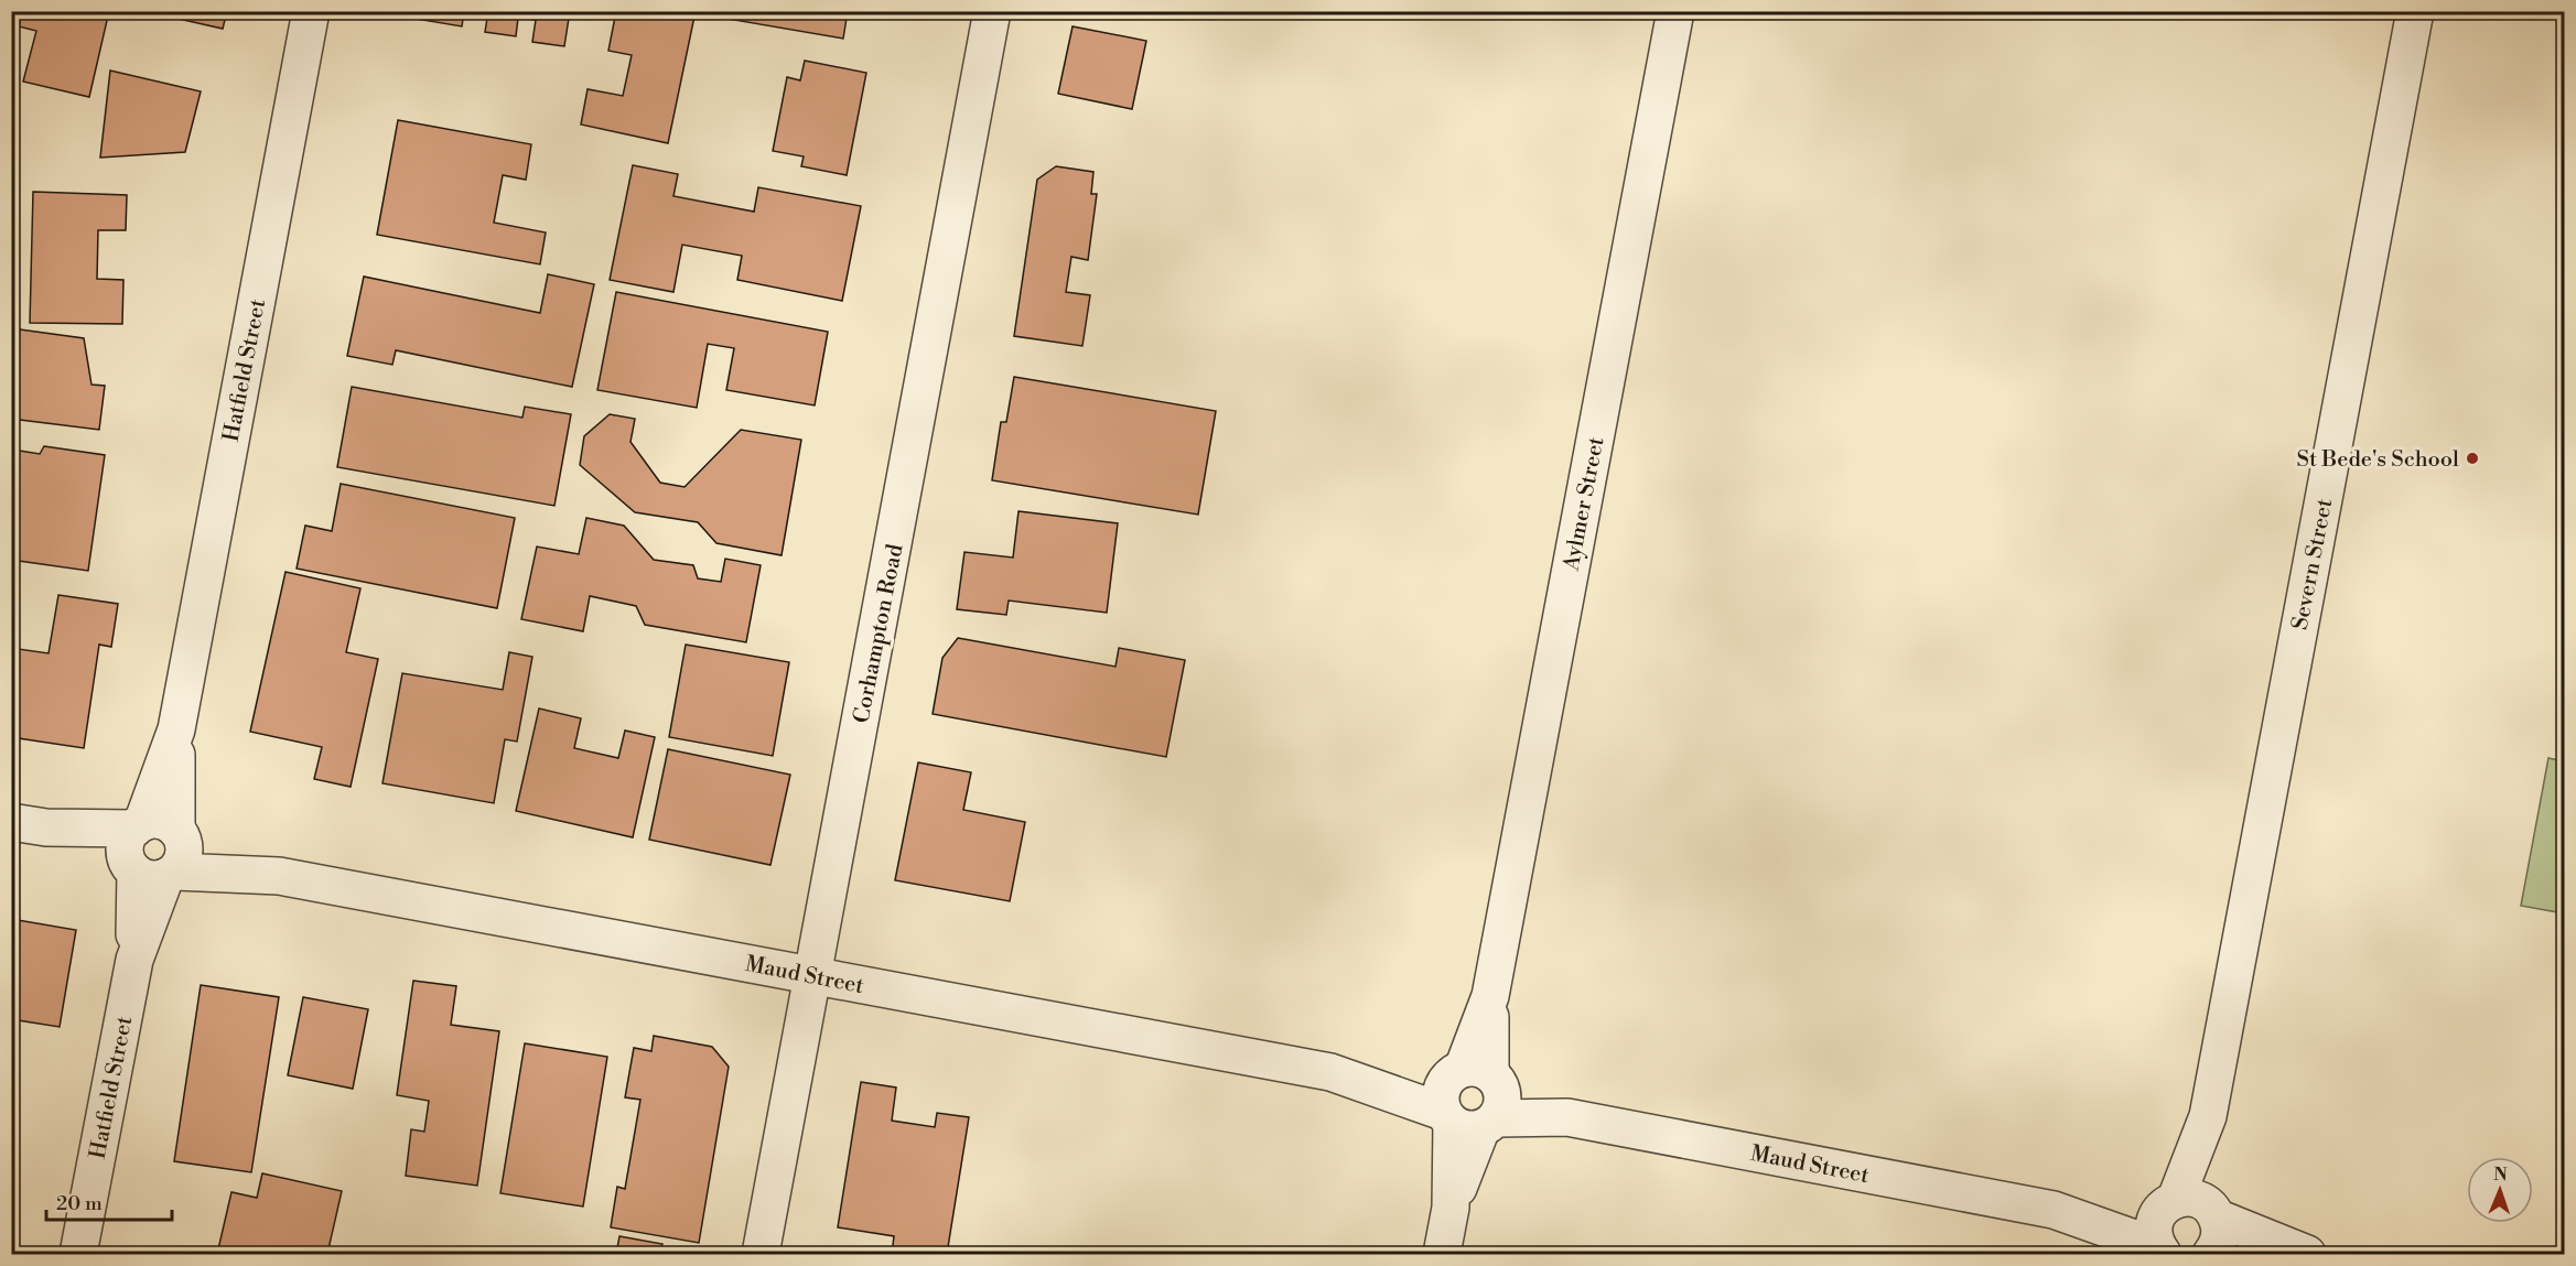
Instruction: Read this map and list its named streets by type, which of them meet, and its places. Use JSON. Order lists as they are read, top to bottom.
{
  "streets": {
    "street": [
      "Hatfield Street",
      "Aylmer Street",
      "Severn Street",
      "Corhampton Road",
      "Maud Street"
    ]
  },
  "crossings": [
    ["Hatfield Street", "Maud Street"],
    ["Aylmer Street", "Maud Street"],
    ["Severn Street", "Maud Street"],
    ["Corhampton Road", "Maud Street"]
  ],
  "places": ["St Bede's School"],
  "scale_bar": "20 m",
  "north": "top"
}
